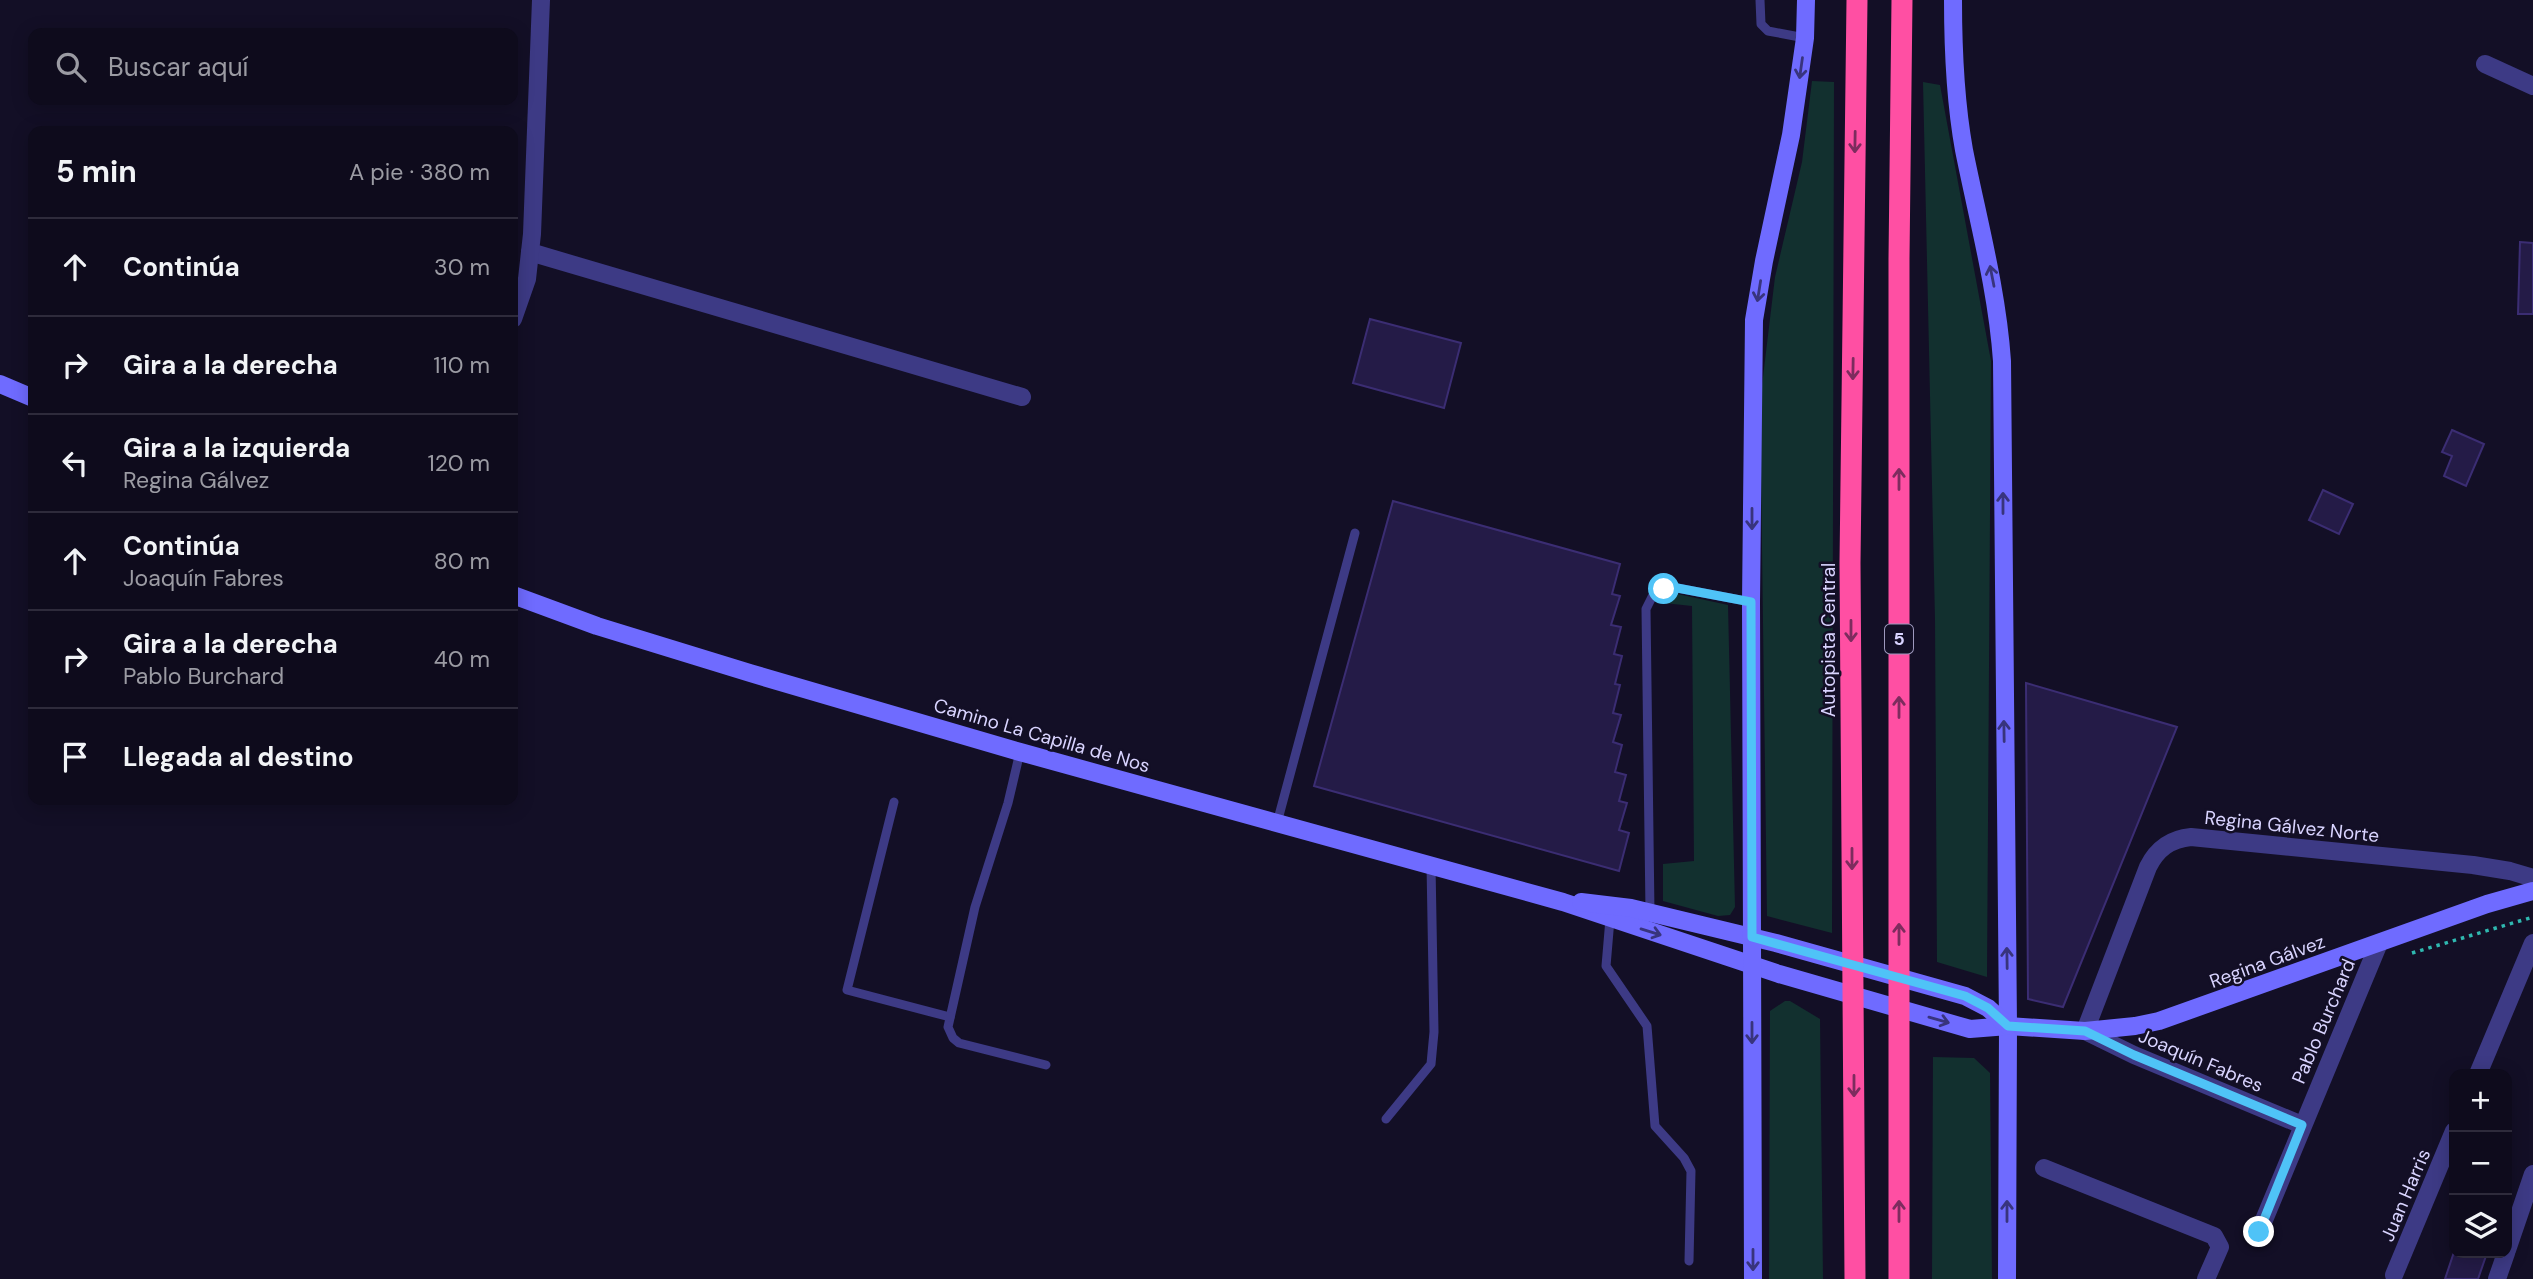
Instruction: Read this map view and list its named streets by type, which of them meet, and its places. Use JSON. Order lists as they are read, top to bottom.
{
  "streets": {
    "highway": ["5", "Autopista Central"],
    "main road": ["Camino La Capilla de Nos", "Regina Gálvez"],
    "street": [
      "Regina Gálvez Norte",
      "Pablo Burchard",
      "Joaquín Fabres",
      "Juan Harris"
    ]
  },
  "crossings": [
    ["Camino La Capilla de Nos", "Regina Gálvez"],
    ["Regina Gálvez Norte", "Regina Gálvez"],
    ["Regina Gálvez Norte", "Joaquín Fabres"],
    ["Regina Gálvez", "Pablo Burchard"],
    ["Regina Gálvez", "Joaquín Fabres"],
    ["Pablo Burchard", "Joaquín Fabres"]
  ],
  "page": {
    "search": "Buscar aquí",
    "heading": ["5 min", "A pie · 380 m"],
    "list": [
      ["Continúa", "30 m"],
      ["Gira a la derecha", "110 m"],
      ["Gira a la izquierda", "Regina Gálvez", "120 m"],
      ["Continúa", "Joaquín Fabres", "80 m"],
      ["Gira a la derecha", "Pablo Burchard", "40 m"],
      "Llegada al destino"
    ],
    "map_buttons": ["+", "−"]
  }
}
